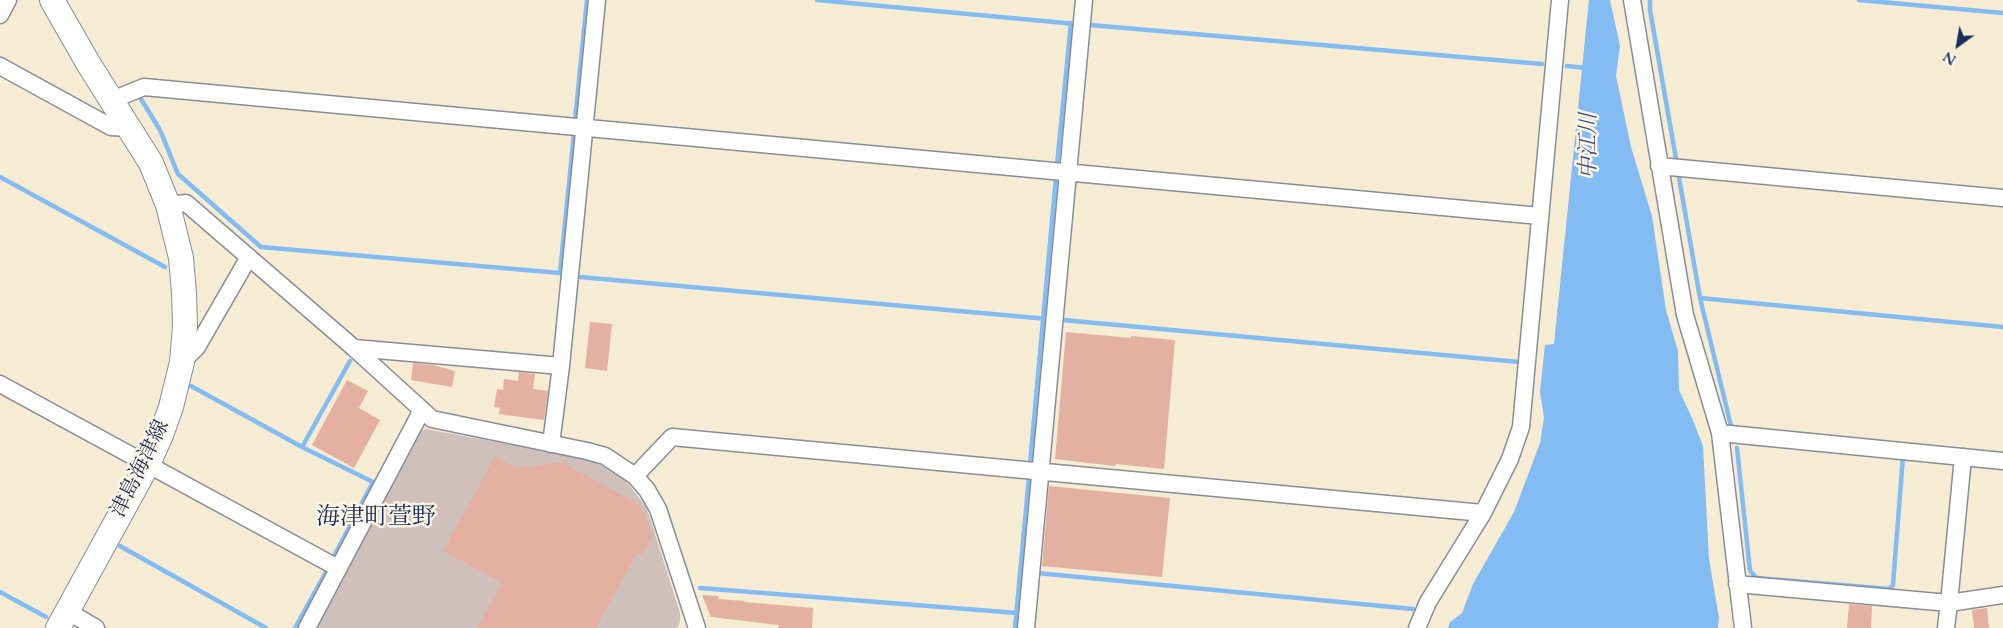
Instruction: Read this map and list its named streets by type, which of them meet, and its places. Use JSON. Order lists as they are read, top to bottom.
{
  "streets": {
    "main road": ["津島海津線"]
  },
  "districts": ["海津町萱野"],
  "water": ["中江川"],
  "north": "bottom left"
}
